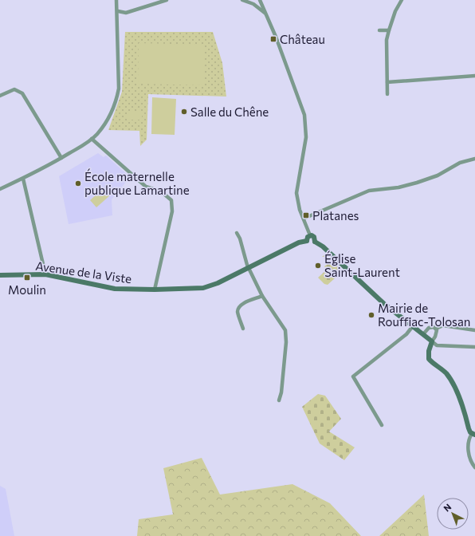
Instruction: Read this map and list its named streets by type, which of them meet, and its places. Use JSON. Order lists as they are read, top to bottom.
{
  "streets": {
    "street": ["Avenue de la Viste"]
  },
  "places": {
    "transit": ["Château", "Platanes", "Moulin"],
    "other": [
      "Salle du Chêne",
      "École maternelle publique Lamartine",
      "Église Saint-Laurent",
      "Mairie de Rouffiac-Tolosan"
    ]
  },
  "north": "top left"
}
